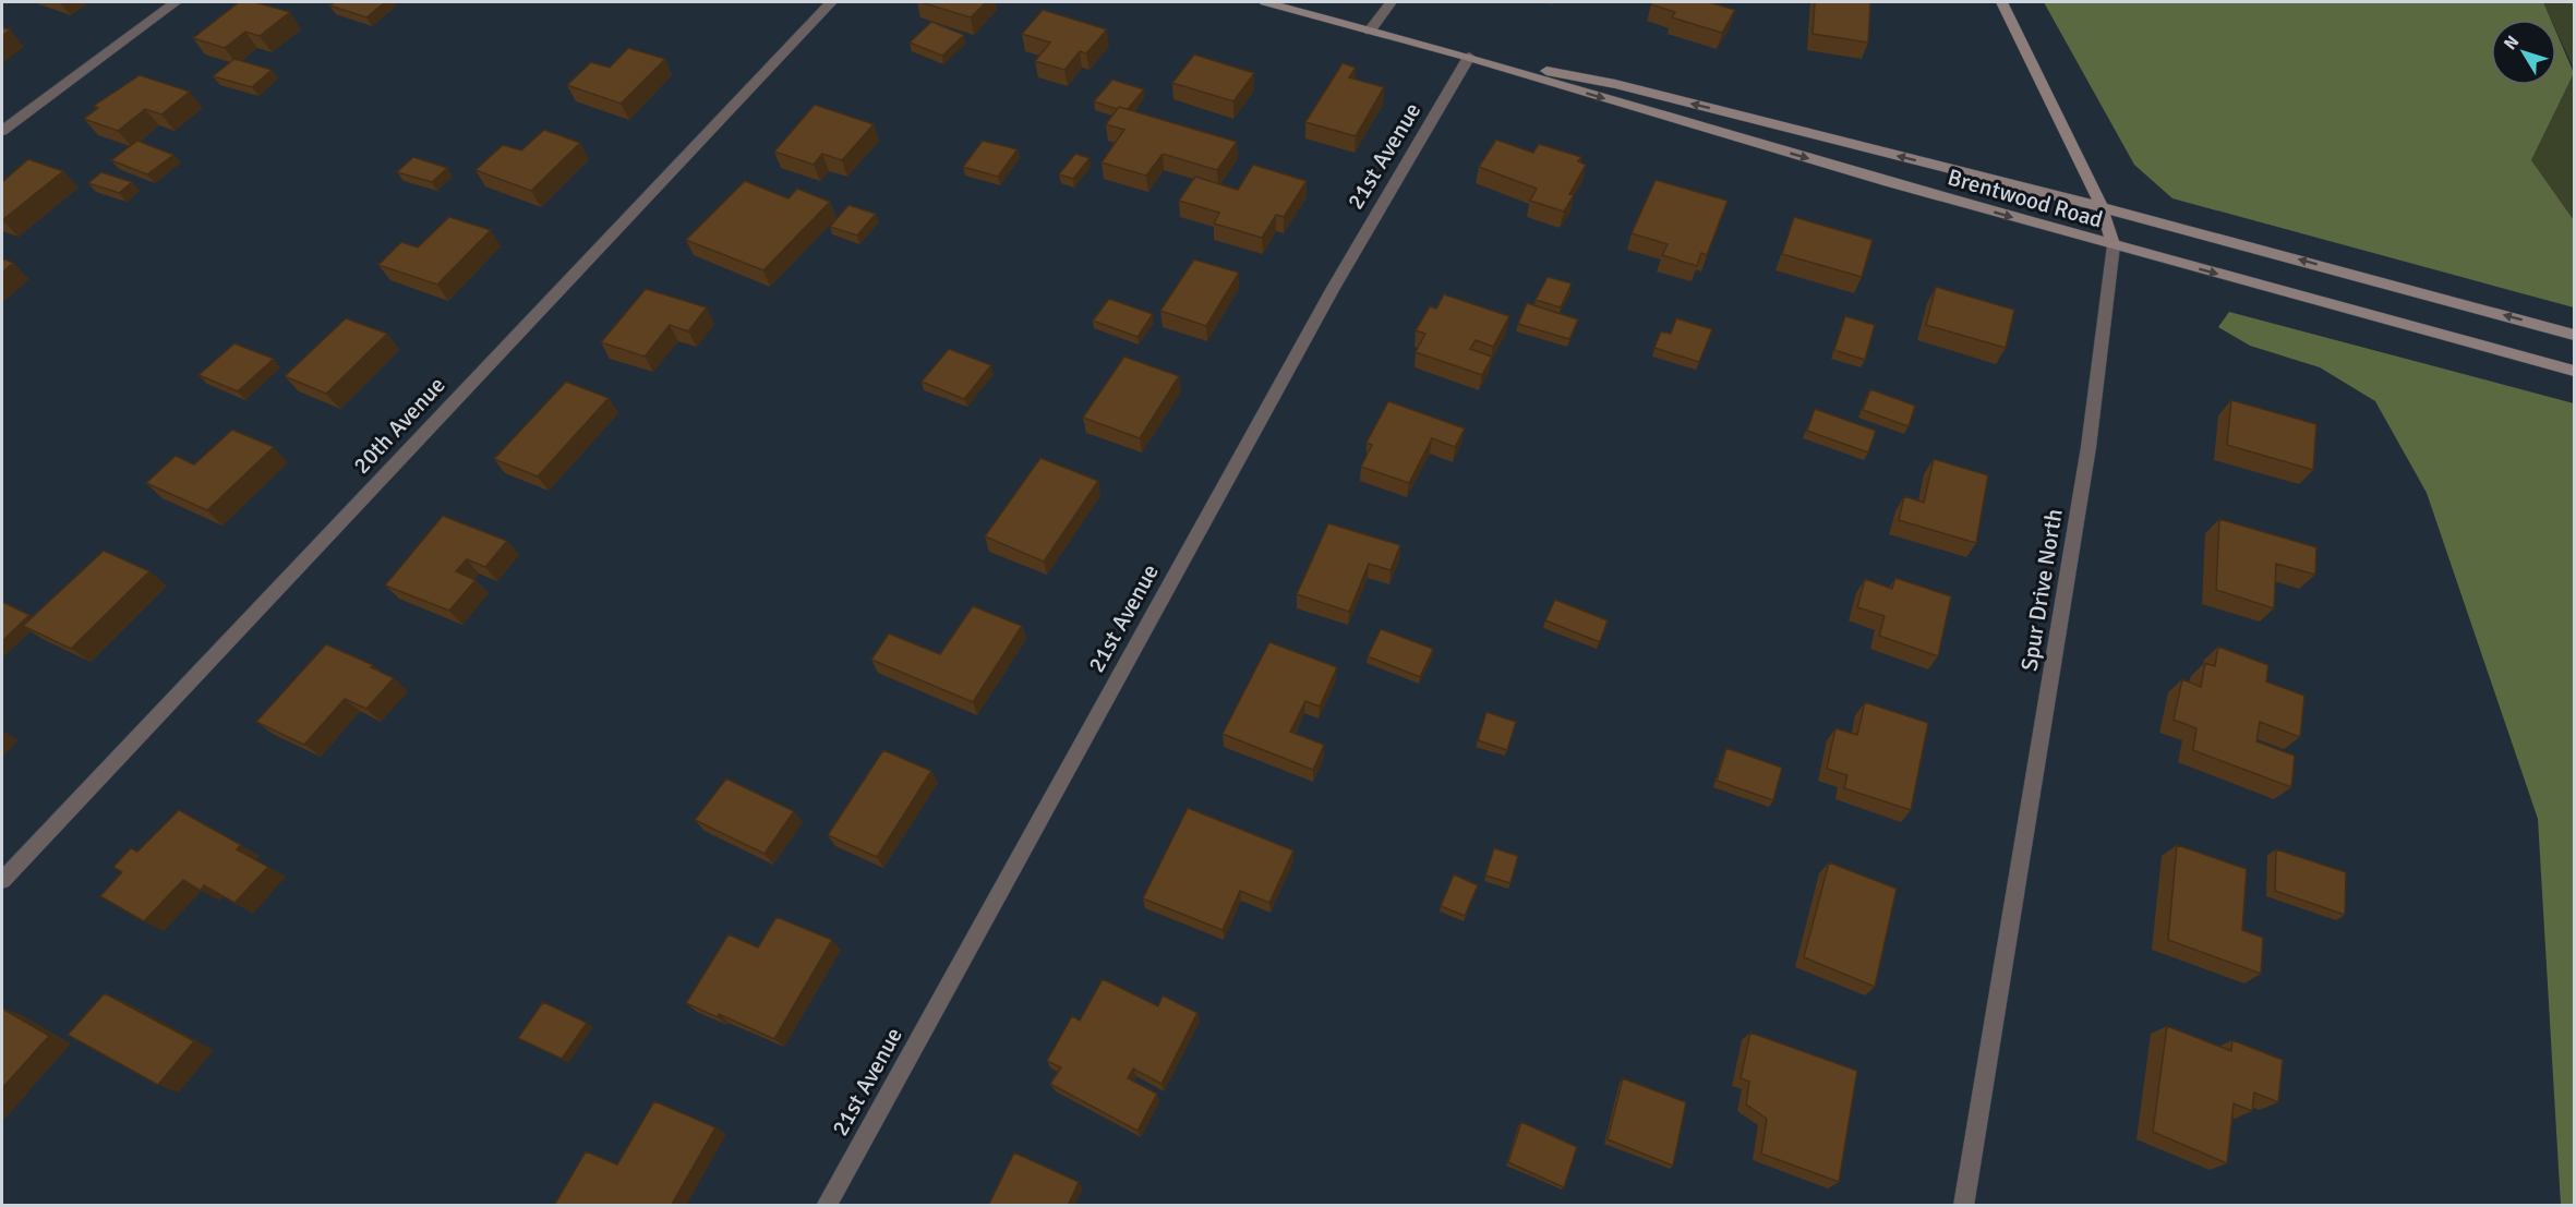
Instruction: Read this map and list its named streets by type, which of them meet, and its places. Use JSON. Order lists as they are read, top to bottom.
{
  "streets": {
    "street": [
      "21st Avenue",
      "Brentwood Road",
      "20th Avenue",
      "Spur Drive North"
    ]
  },
  "crossings": [
    ["21st Avenue", "Brentwood Road"],
    ["Brentwood Road", "Spur Drive North"]
  ],
  "north": "top left"
}
